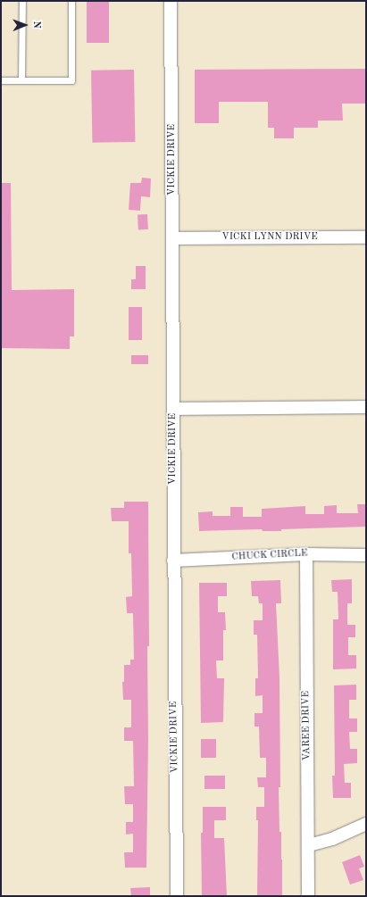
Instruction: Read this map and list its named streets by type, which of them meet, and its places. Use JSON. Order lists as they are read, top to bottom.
{
  "streets": {
    "street": [
      "VICKIE DRIVE",
      "VICKI LYNN DRIVE",
      "CHUCK CIRCLE",
      "VAREE DRIVE"
    ]
  },
  "crossings": [
    ["VICKIE DRIVE", "VICKI LYNN DRIVE"],
    ["VICKIE DRIVE", "CHUCK CIRCLE"],
    ["CHUCK CIRCLE", "VAREE DRIVE"]
  ],
  "north": "right"
}
